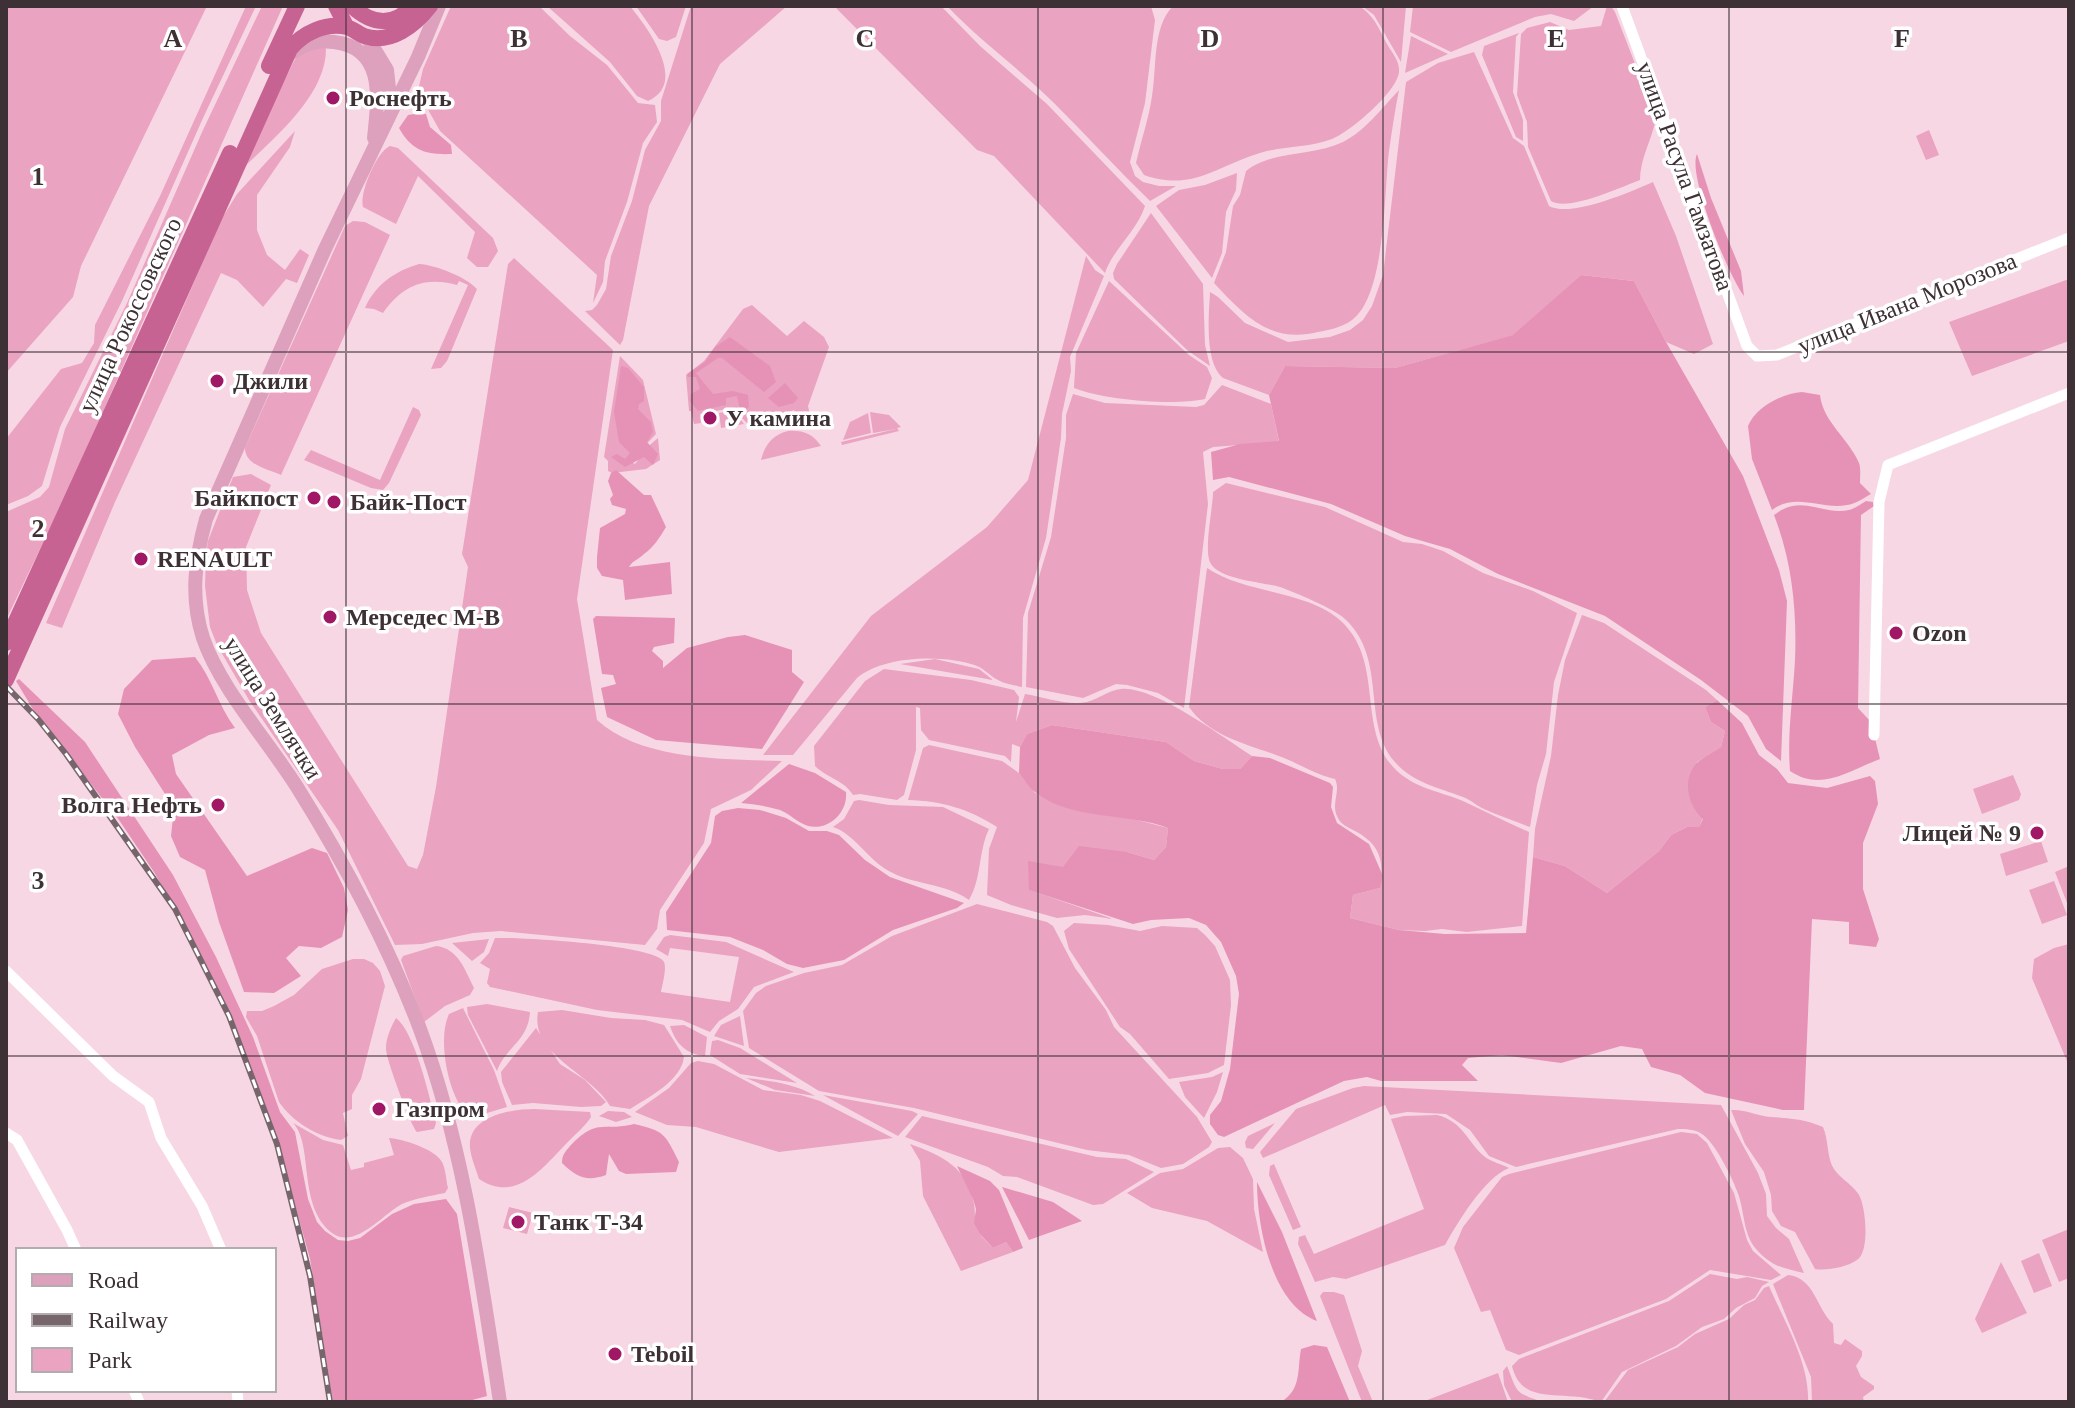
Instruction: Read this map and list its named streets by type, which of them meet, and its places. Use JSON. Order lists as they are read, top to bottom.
{
  "streets": {
    "highway": ["улица Рокоссовского"],
    "main road": ["улица Землячки"],
    "street": ["улица Расула Гамзатова", "улица Ивана Морозова"]
  },
  "crossings": [
    ["улица Расула Гамзатова", "улица Ивана Морозова"]
  ],
  "places": [
    "Роснефть",
    "Джили",
    "У камина",
    "Байкпост",
    "Байк-Пост",
    "RENAULT",
    "Мерседес M-B",
    "Ozon",
    "Волга Нефть",
    "Лицей № 9",
    "Газпром",
    "Танк Т-34",
    "Teboil"
  ],
  "legend": ["Road", "Railway", "Park"],
  "grid": {
    "columns": [
      "A",
      "B",
      "C",
      "D",
      "E",
      "F"
    ],
    "rows": ["1", "2", "3"]
  }
}
